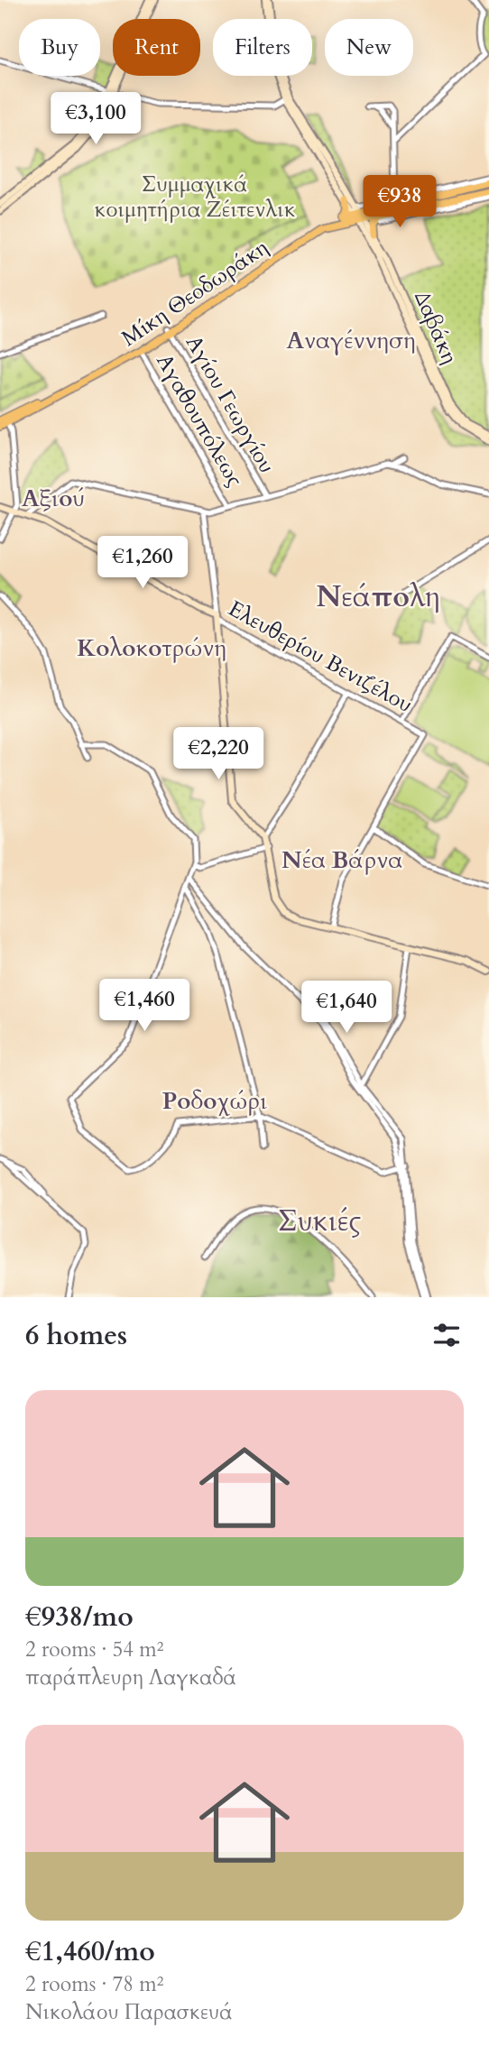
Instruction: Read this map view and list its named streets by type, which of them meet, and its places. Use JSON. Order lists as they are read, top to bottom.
{
  "streets": {
    "highway": ["Μίκη Θεοδωράκη"],
    "main road": ["Δαβάκη", "Ελευθερίου Βενιζέλου"],
    "street": ["Αγίου Γεωργίου", "Αγαθουπόλεως"]
  },
  "crossings": [
    ["Μίκη Θεοδωράκη", "Δαβάκη"],
    ["Μίκη Θεοδωράκη", "Αγίου Γεωργίου"],
    ["Μίκη Θεοδωράκη", "Αγαθουπόλεως"]
  ],
  "districts": [
    "Αναγέννηση",
    "Αξιού",
    "Νεάπολη",
    "Κολοκοτρώνη",
    "Νέα Βάρνα",
    "Ροδοχώρι",
    "Συκιές"
  ],
  "parks": ["Συμμαχικά κοιμητήρια Ζέιτενλικ"],
  "page": {
    "chip": [
      "Buy",
      "Rent",
      "Filters",
      "New"
    ],
    "price": [
      "€3,100",
      "€938",
      "€1,260",
      "€2,220",
      "€1,460",
      "€1,640"
    ],
    "heading": "6 homes",
    "list": [
      {
        "name": "€938/mo",
        "note": "2 rooms · 54 m² · παράπλευρη Λαγκαδά"
      },
      {
        "name": "€1,460/mo",
        "note": "2 rooms · 78 m² · Νικολάου Παρασκευά"
      }
    ]
  }
}
